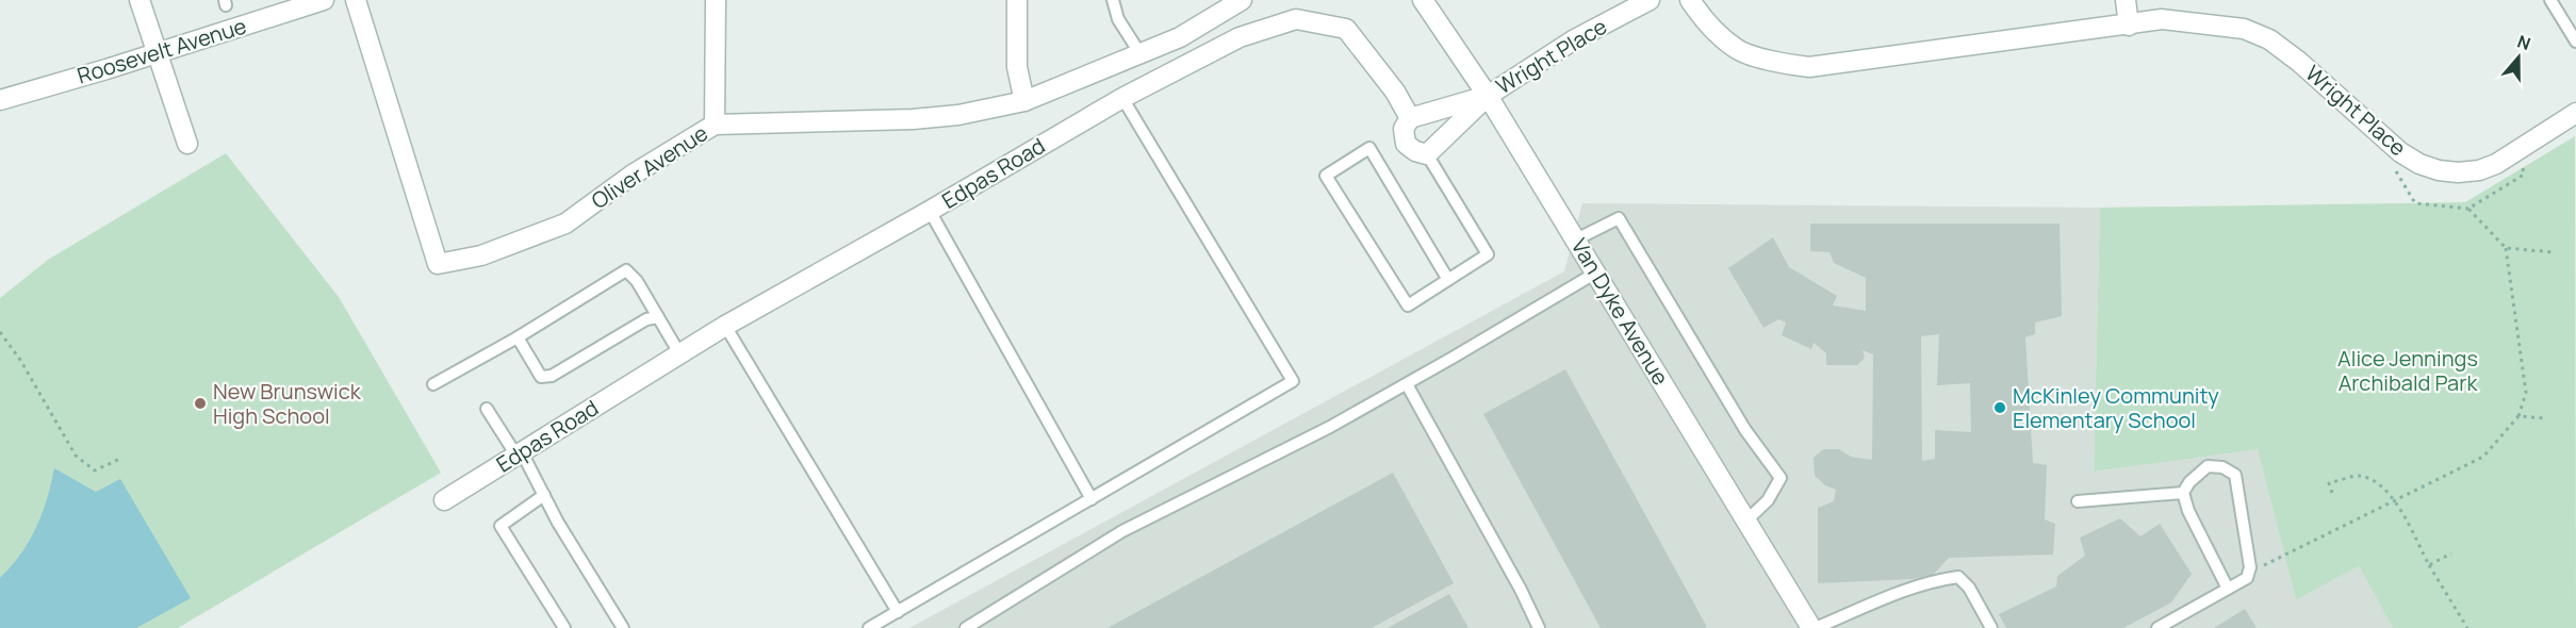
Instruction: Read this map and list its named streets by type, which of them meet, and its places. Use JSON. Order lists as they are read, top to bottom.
{
  "streets": {
    "street": [
      "Roosevelt Avenue",
      "Wright Place",
      "Oliver Avenue",
      "Edpas Road",
      "Van Dyke Avenue"
    ]
  },
  "crossings": [
    ["Wright Place", "Van Dyke Avenue"]
  ],
  "parks": ["Alice Jennings Archibald Park"],
  "places": ["New Brunswick High School", "McKinley Community Elementary School"],
  "north": "top"
}
